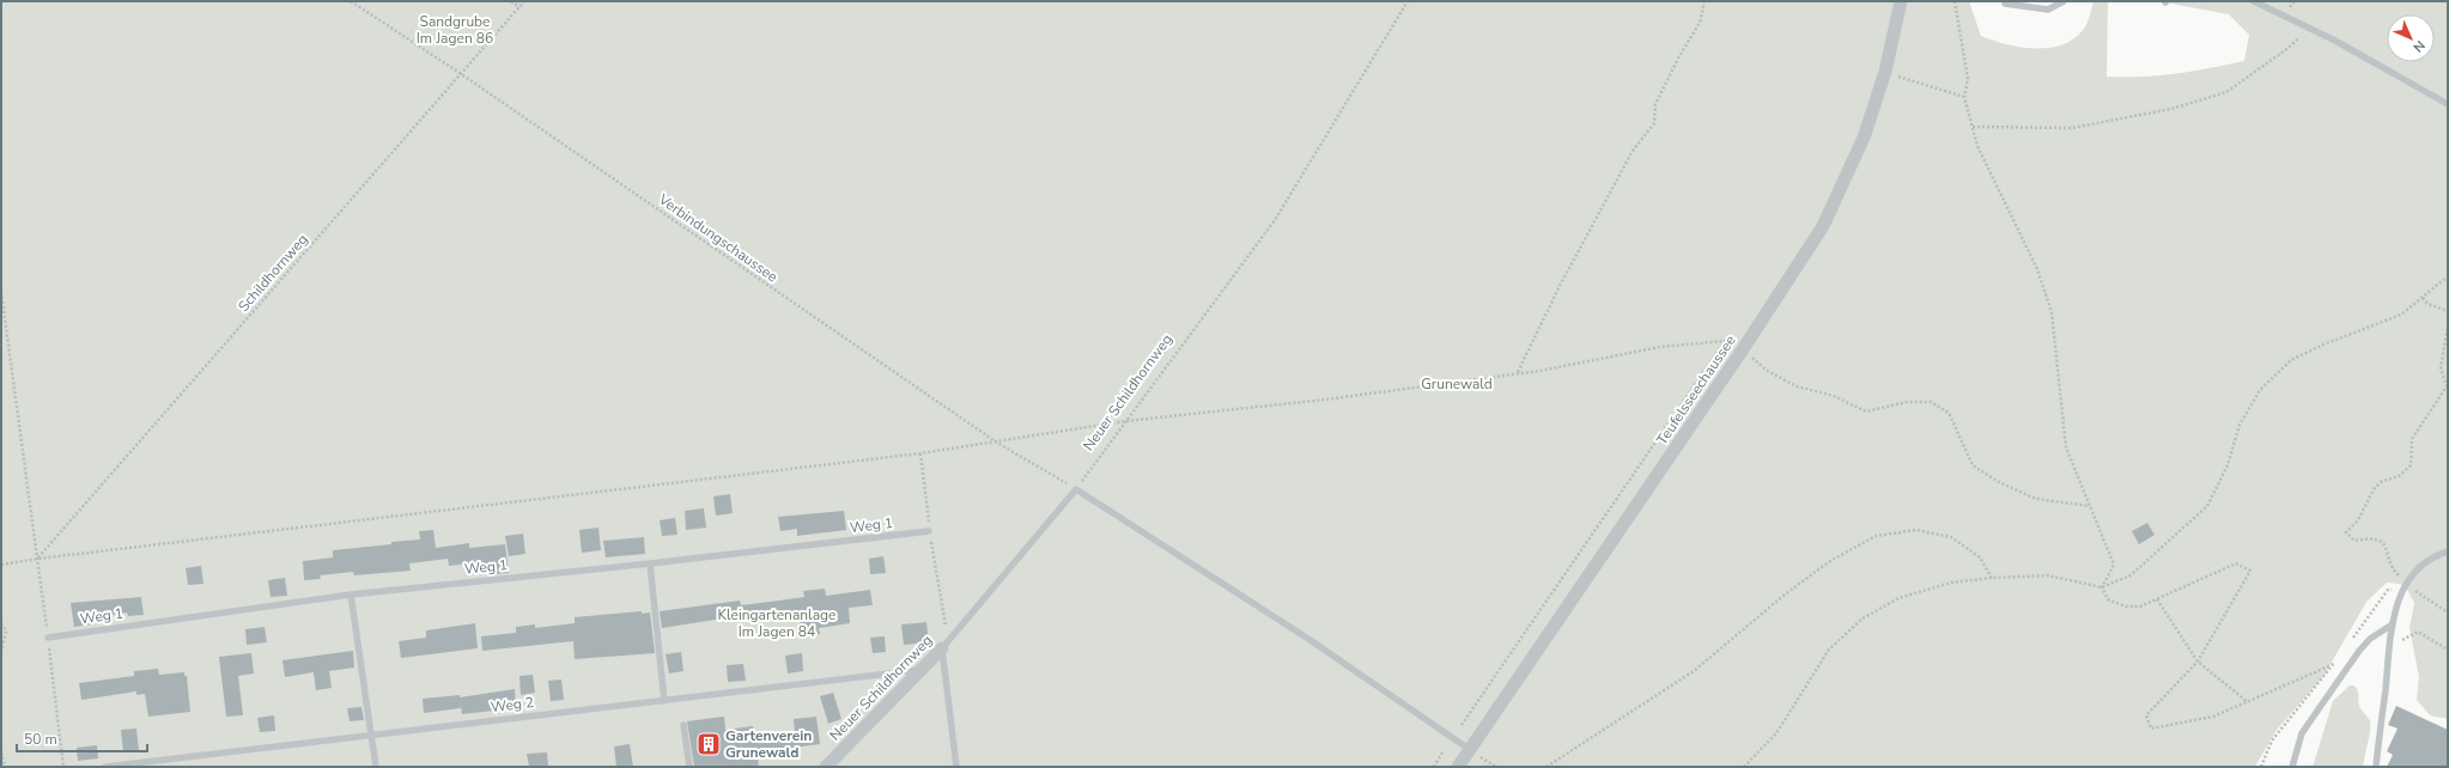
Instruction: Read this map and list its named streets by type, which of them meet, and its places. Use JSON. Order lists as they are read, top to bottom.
{
  "streets": {
    "street": ["Teufelsseechaussee", "Neuer Schildhornweg"],
    "lane": ["Weg 1", "Weg 2"],
    "path": ["Verbindungschaussee", "Schildhornweg"]
  },
  "crossings": [
    ["Verbindungschaussee", "Schildhornweg"],
    ["Verbindungschaussee", "Neuer Schildhornweg"],
    ["Neuer Schildhornweg", "Weg 2"]
  ],
  "parks": ["Sandgrube Im Jagen 86", "Grunewald", "Kleingartenanlage Im Jagen 84"],
  "places": {
    "building": ["Gartenverein Grunewald"]
  },
  "scale_bar": "50 m",
  "north": "bottom right"
}
